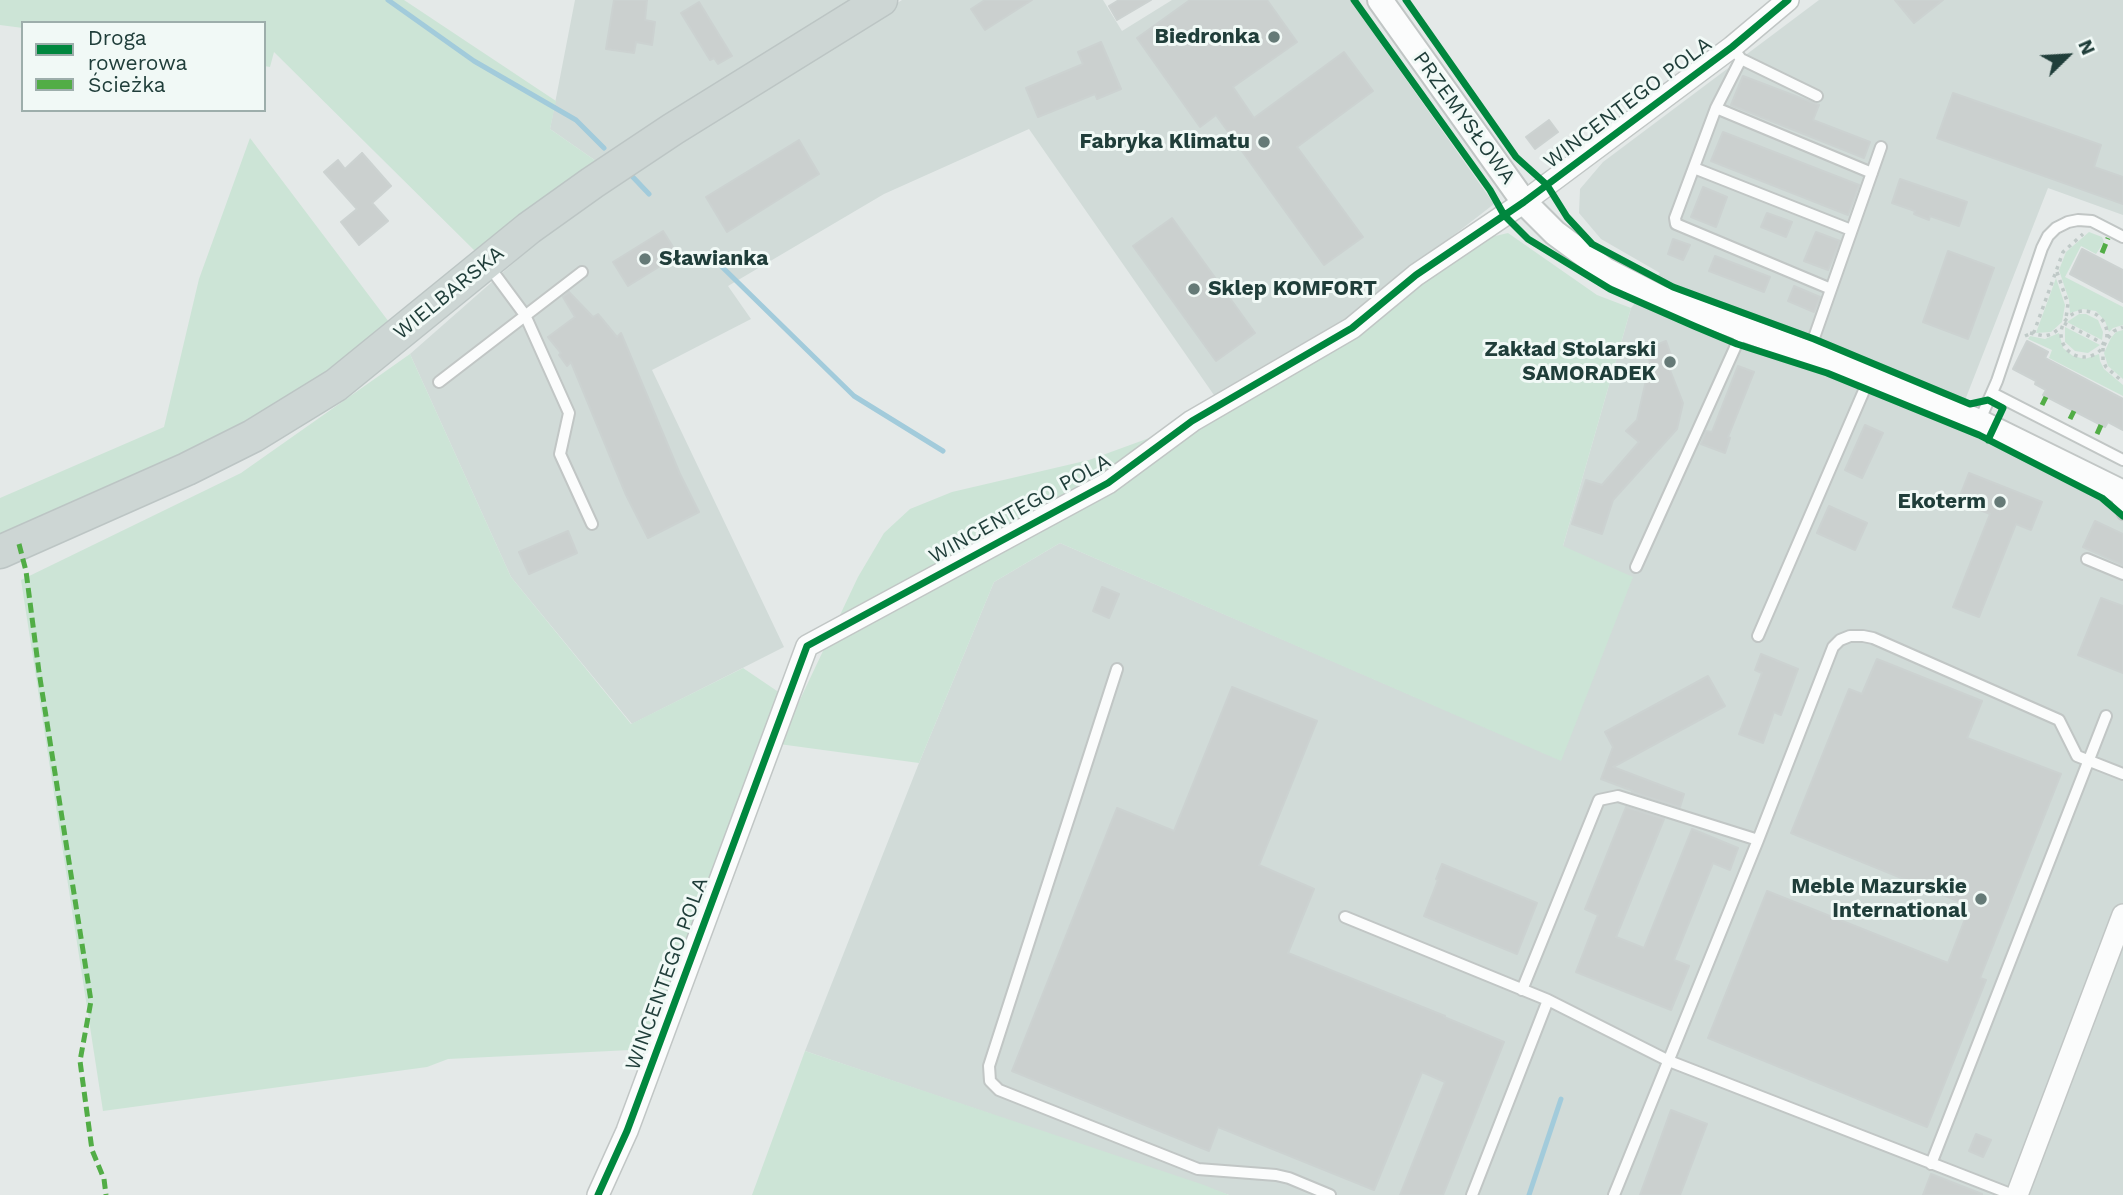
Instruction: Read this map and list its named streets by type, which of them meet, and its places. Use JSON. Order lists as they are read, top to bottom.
{
  "streets": {
    "main road": ["WIELBARSKA"],
    "street": ["WINCENTEGO POLA", "PRZEMYSŁOWA"]
  },
  "crossings": [
    ["WINCENTEGO POLA", "PRZEMYSŁOWA"]
  ],
  "places": [
    "Biedronka",
    "Fabryka Klimatu",
    "Sławianka",
    "Sklep KOMFORT",
    "Zakład Stolarski SAMORADEK",
    "Ekoterm",
    "Meble Mazurskie International"
  ],
  "legend": ["Droga rowerowa", "Ścieżka"],
  "north": "top right"
}
